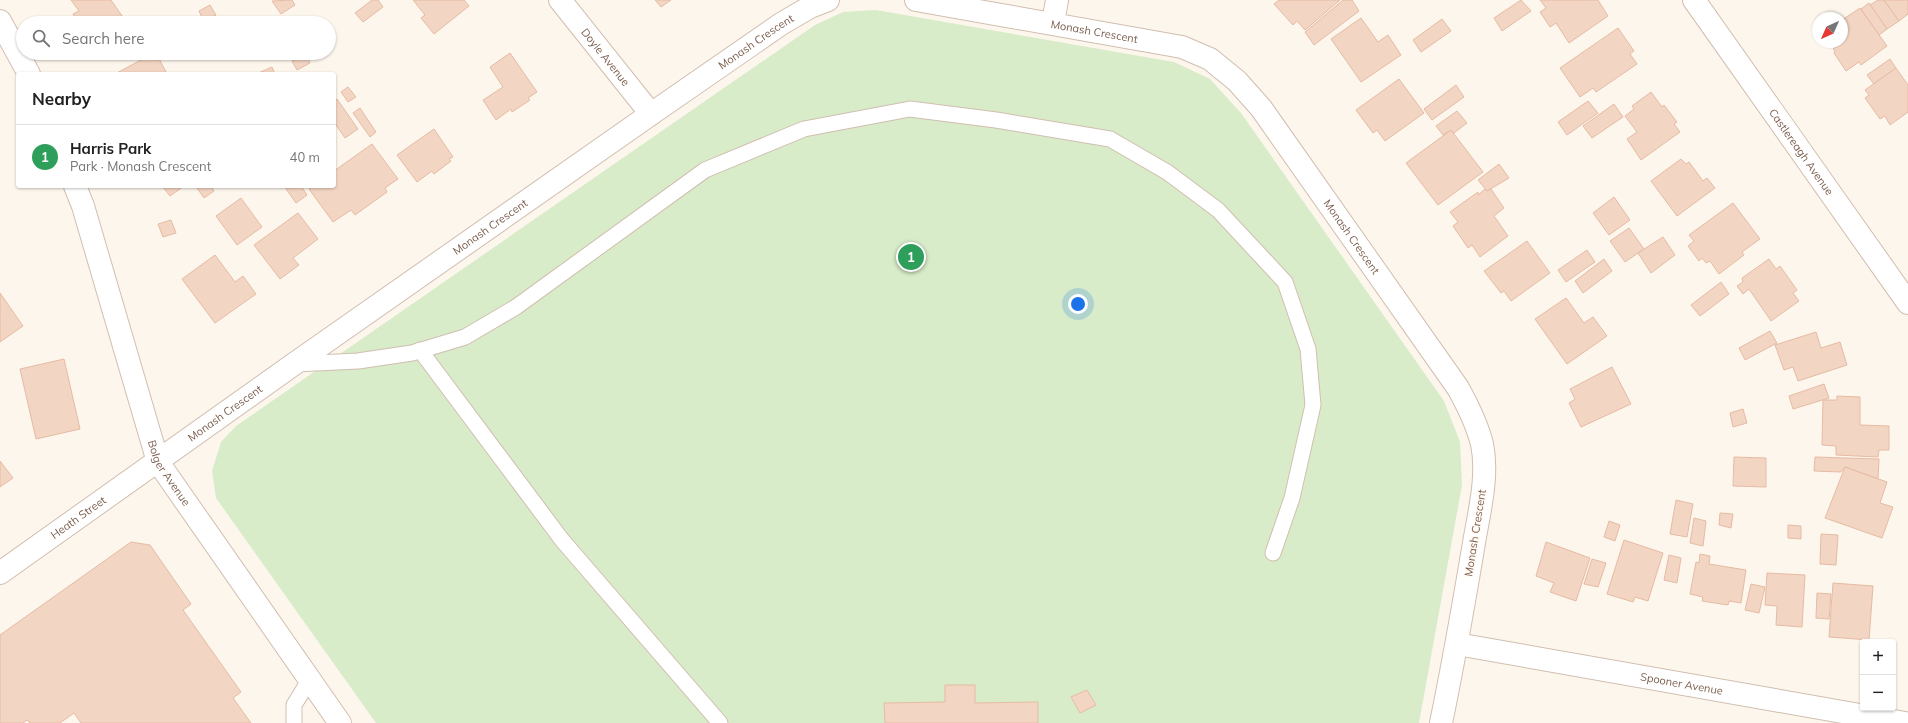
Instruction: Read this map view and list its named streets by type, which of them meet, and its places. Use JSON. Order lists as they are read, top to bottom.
{
  "streets": {
    "street": [
      "Monash Crescent",
      "Doyle Avenue",
      "Castlereagh Avenue",
      "Bolger Avenue",
      "Heath Street",
      "Spooner Avenue"
    ]
  },
  "crossings": [
    ["Monash Crescent", "Doyle Avenue"],
    ["Monash Crescent", "Bolger Avenue"],
    ["Monash Crescent", "Heath Street"],
    ["Monash Crescent", "Spooner Avenue"],
    ["Bolger Avenue", "Heath Street"]
  ],
  "north": "bottom left",
  "page": {
    "search": "Search here",
    "heading": "Nearby",
    "list": [
      {
        "mark": "1",
        "name": "Harris Park",
        "note": "Park · Monash Crescent",
        "value": "40 m"
      }
    ],
    "pins": "1",
    "map_buttons": ["+", "−"]
  }
}
